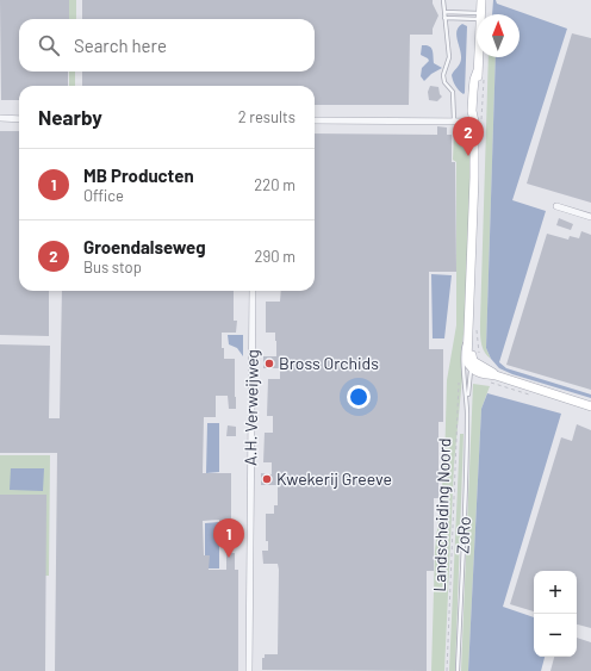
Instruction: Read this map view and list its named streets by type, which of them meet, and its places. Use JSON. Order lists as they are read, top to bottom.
{
  "streets": {
    "street": ["A.H. Verweijweg"],
    "lane": ["ZoRo"],
    "path": ["Landscheiding Noord"]
  },
  "crossings": [
    ["Landscheiding Noord", "ZoRo"]
  ],
  "places": ["Bross Orchids", "Kwekerij Greeve"],
  "north": "top",
  "page": {
    "search": "Search here",
    "heading": ["Nearby", "2 results"],
    "pins": ["2", "1"],
    "list": [
      {
        "mark": "1",
        "name": "MB Producten",
        "note": "Office",
        "value": "220 m"
      },
      {
        "mark": "2",
        "name": "Groendalseweg",
        "note": "Bus stop",
        "value": "290 m"
      }
    ],
    "map_buttons": ["+", "−"]
  }
}
